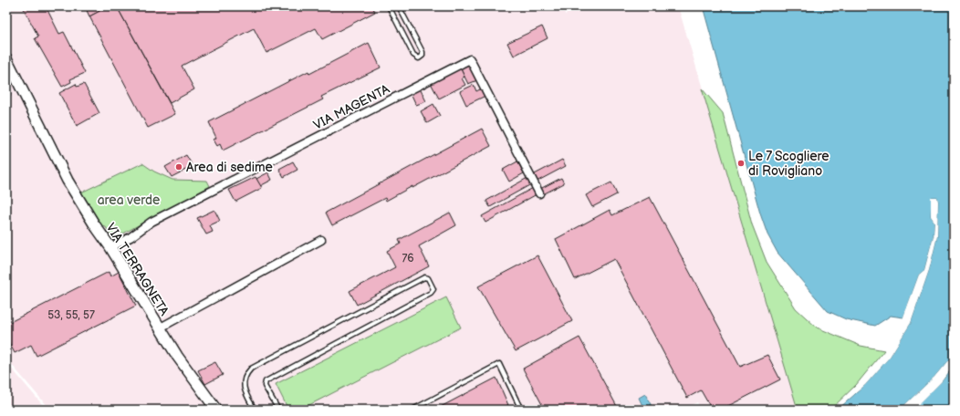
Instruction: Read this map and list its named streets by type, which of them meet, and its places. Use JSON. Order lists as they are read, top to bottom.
{
  "streets": {
    "street": ["VIA MAGENTA", "VIA TERRAGNETA"]
  },
  "crossings": [
    ["VIA MAGENTA", "VIA TERRAGNETA"]
  ],
  "parks": ["area verde"],
  "places": ["Le 7 Scogliere di Rovigliano", "Area di sedime"],
  "house_numbers": ["76", "53, 55, 57"]
}
